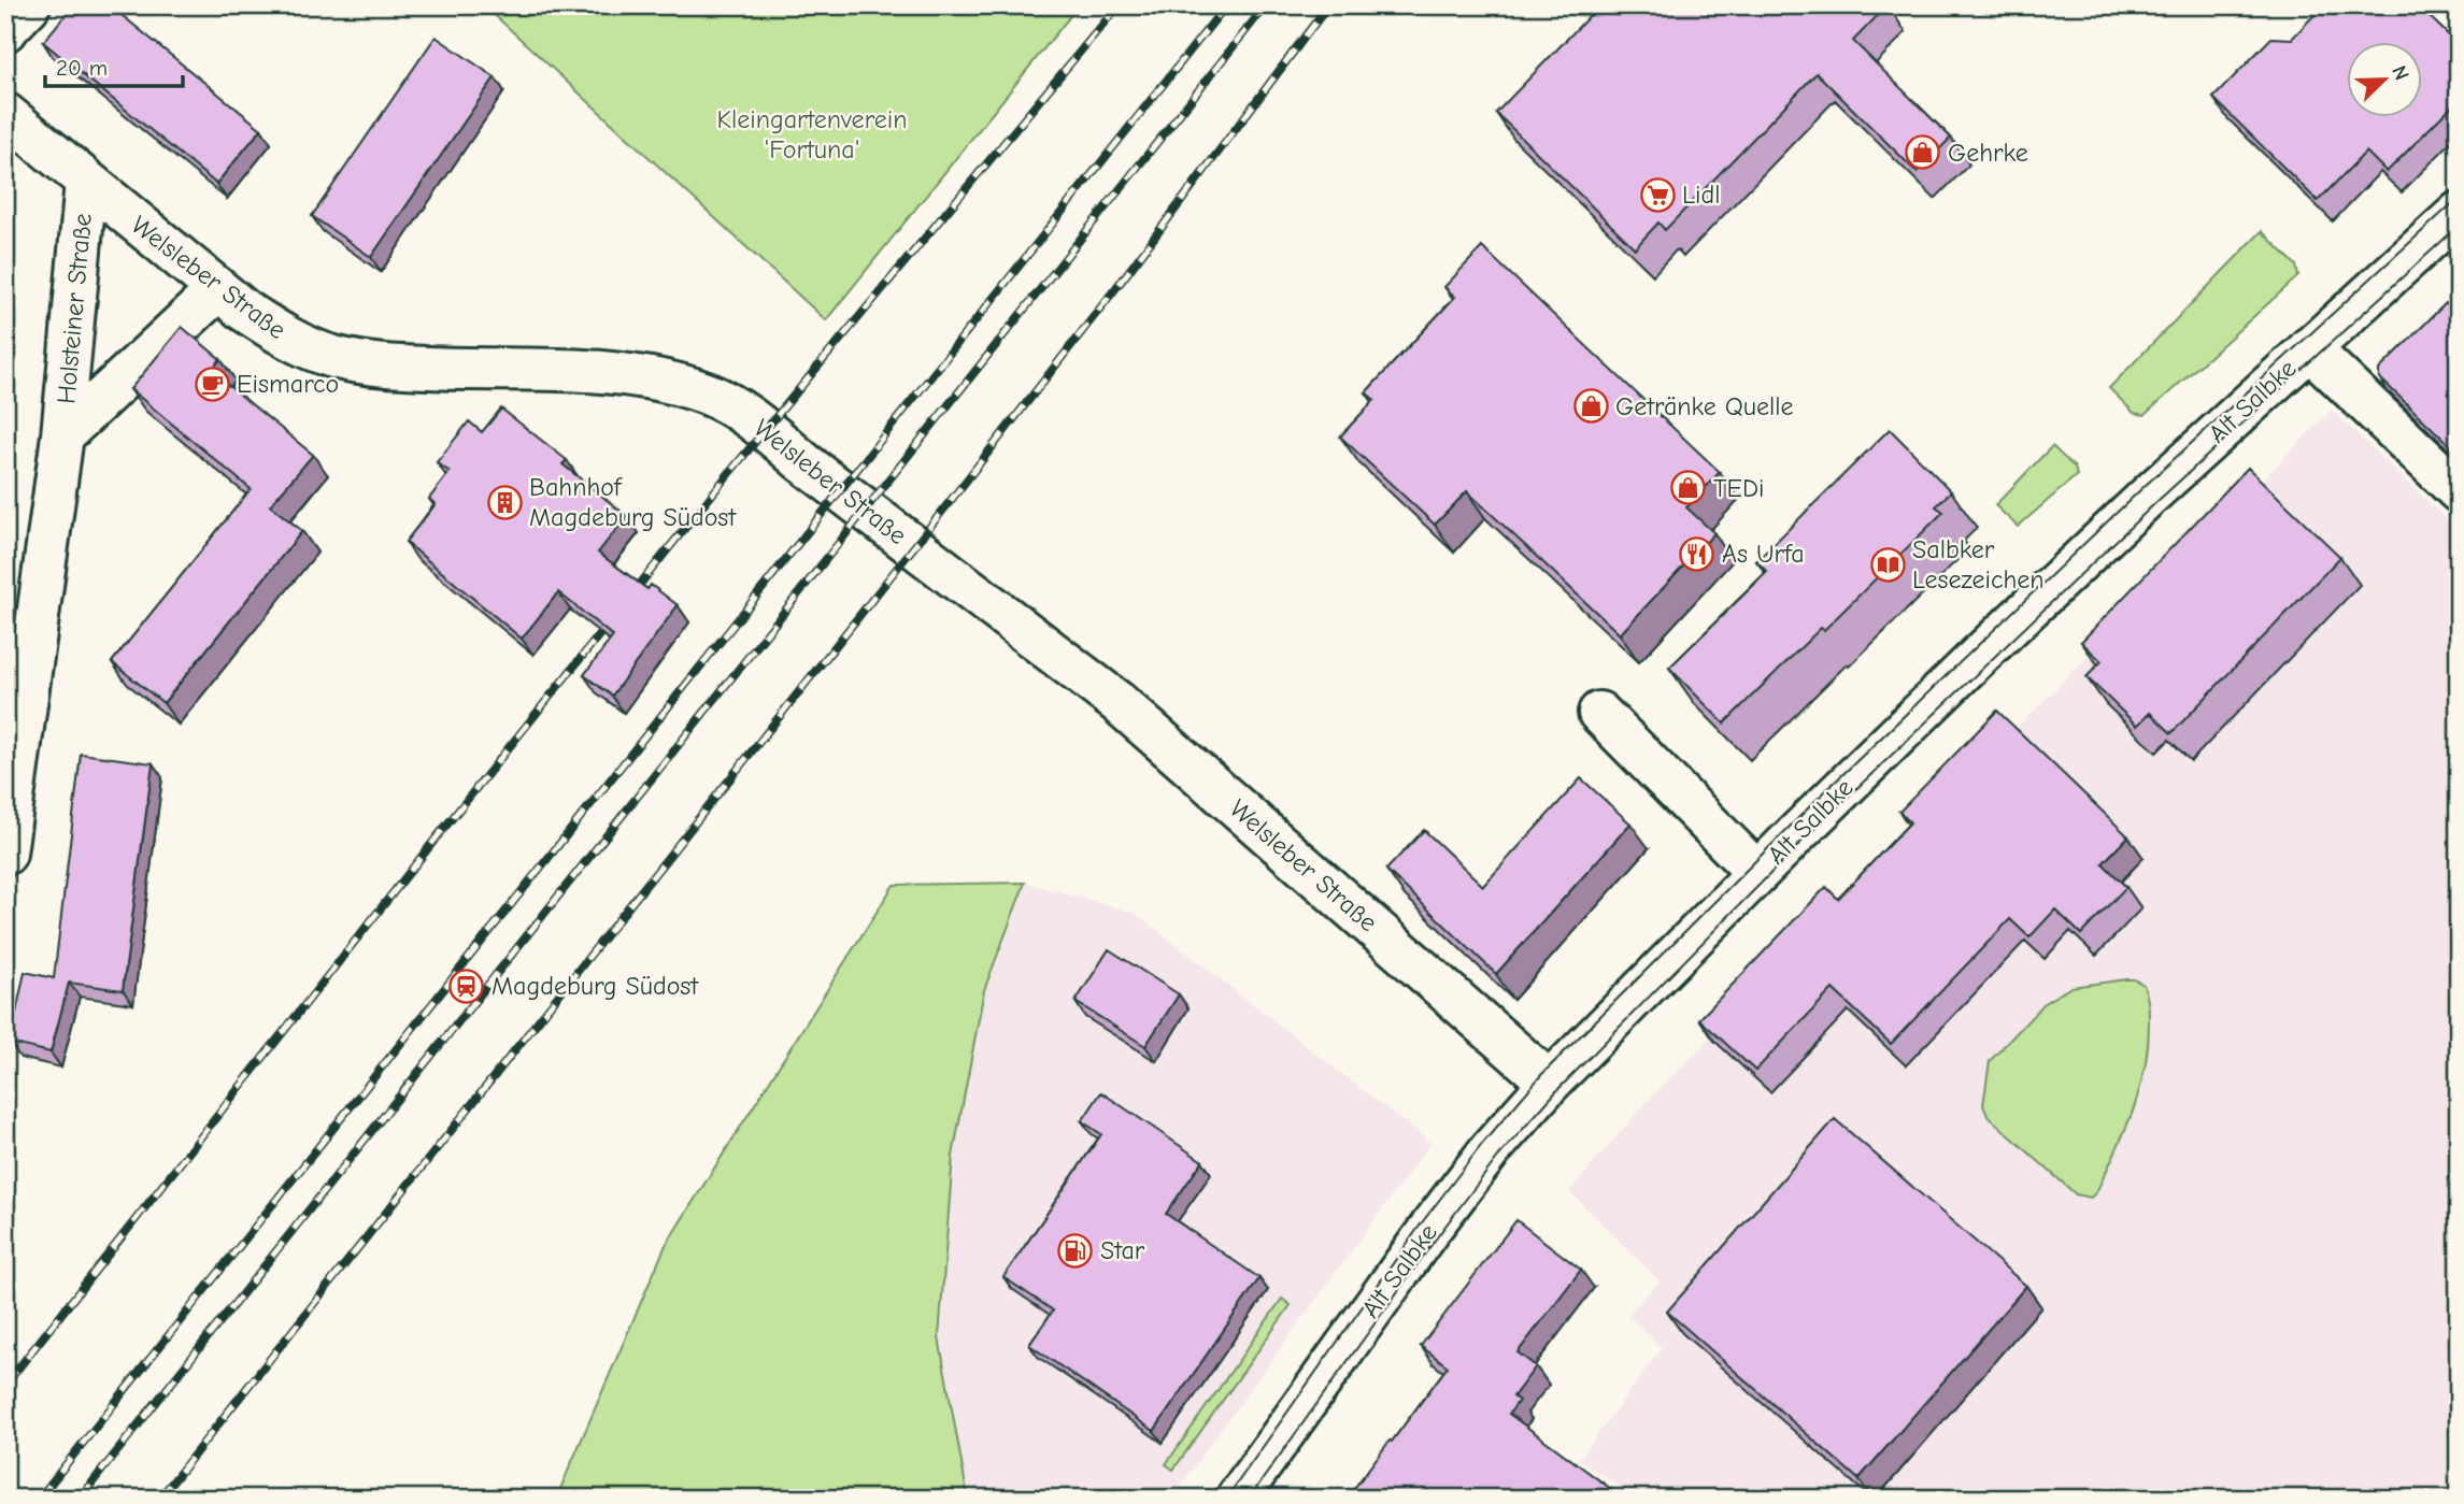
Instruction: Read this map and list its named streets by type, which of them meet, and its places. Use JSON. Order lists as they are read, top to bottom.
{
  "streets": {
    "street": ["Welsleber Straße", "Holsteiner Straße", "Alt Salbke"]
  },
  "crossings": [
    ["Welsleber Straße", "Holsteiner Straße"],
    ["Welsleber Straße", "Alt Salbke"]
  ],
  "parks": ["Kleingartenverein 'Fortuna'"],
  "places": {
    "shop": ["Gehrke", "Getränke Quelle", "TEDi"],
    "supermarket": ["Lidl"],
    "cafe": ["Eismarco"],
    "building": ["Bahnhof Magdeburg Südost"],
    "restaurant": ["As Urfa"],
    "library": ["Salbker Lesezeichen"],
    "station": ["Magdeburg Südost"],
    "fuel station": ["Star"]
  },
  "scale_bar": "20 m",
  "north": "top right"
}
